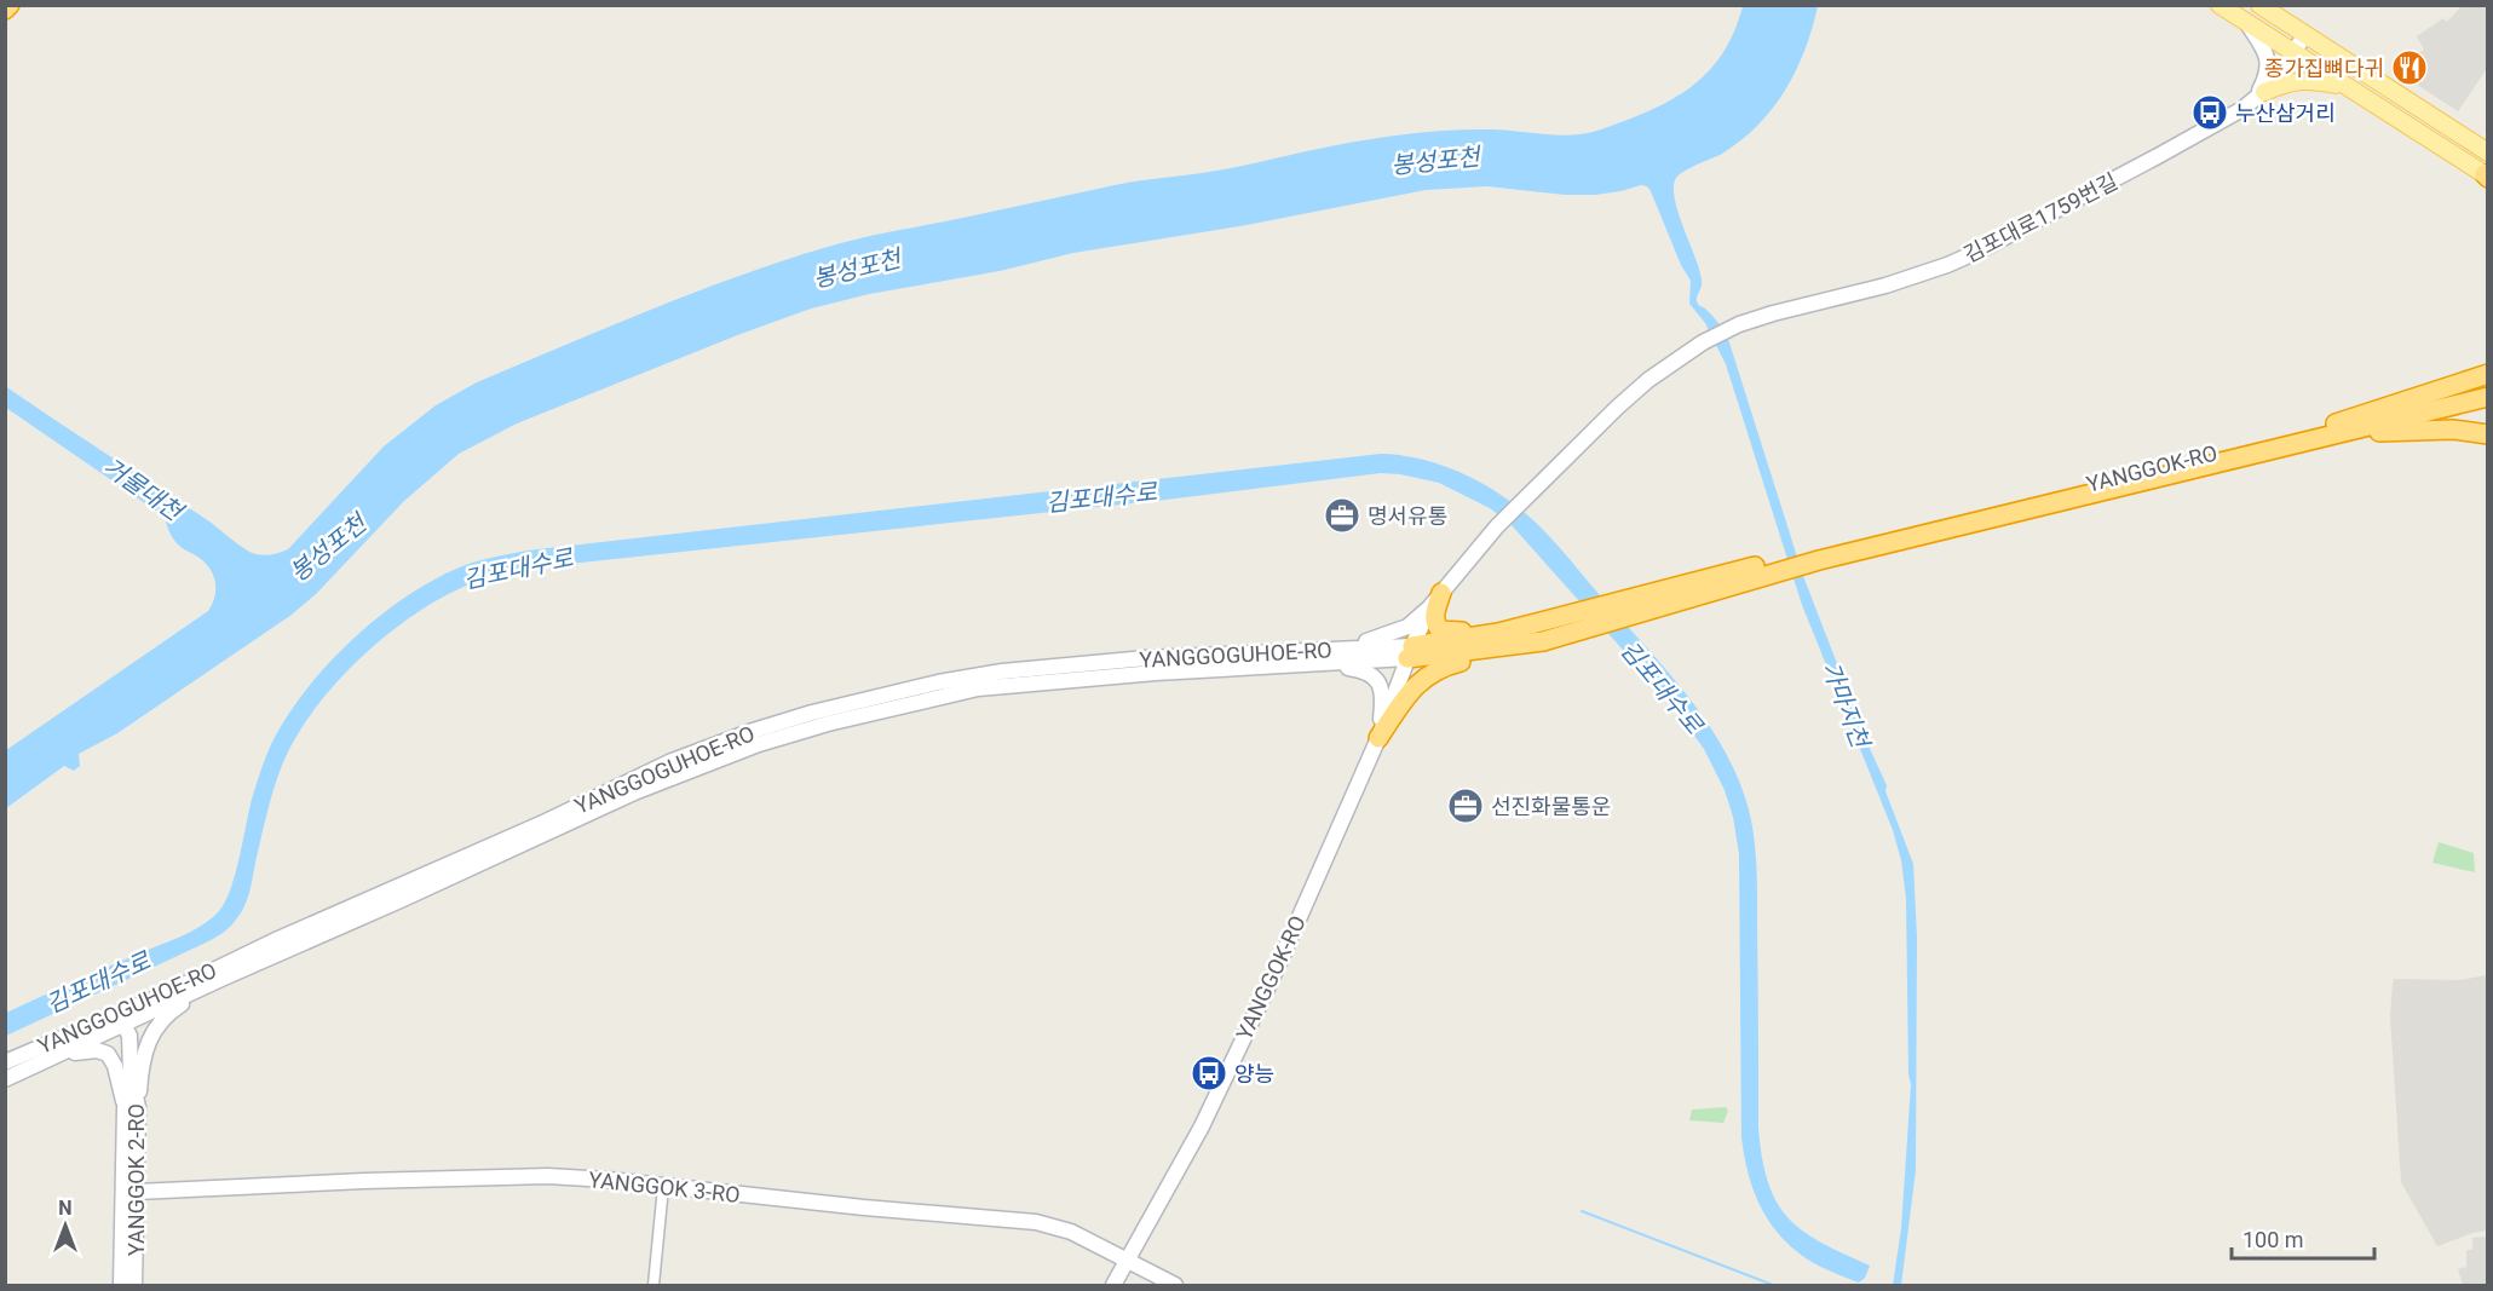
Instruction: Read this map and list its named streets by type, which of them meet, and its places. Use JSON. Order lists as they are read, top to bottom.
{
  "streets": {
    "highway": ["YANGGOK-RO"],
    "street": [
      "김포대로1759번길",
      "YANGGOGUHOE-RO",
      "YANGGOK 2-RO",
      "YANGGOK 3-RO"
    ]
  },
  "crossings": [
    ["YANGGOK-RO", "YANGGOGUHOE-RO"],
    ["YANGGOK-RO", "YANGGOK 3-RO"],
    ["YANGGOGUHOE-RO", "YANGGOK 2-RO"],
    ["YANGGOK 2-RO", "YANGGOK 3-RO"]
  ],
  "water": [
    "봉성포천",
    "거물대천",
    "김포대수로",
    "가마지천"
  ],
  "places": {
    "restaurant": ["종가집뼈다귀"],
    "bus stop": ["누산삼거리", "양능"],
    "office": ["명서유통", "선진화물통운"]
  },
  "scale_bar": "100 m",
  "north": "top"
}
